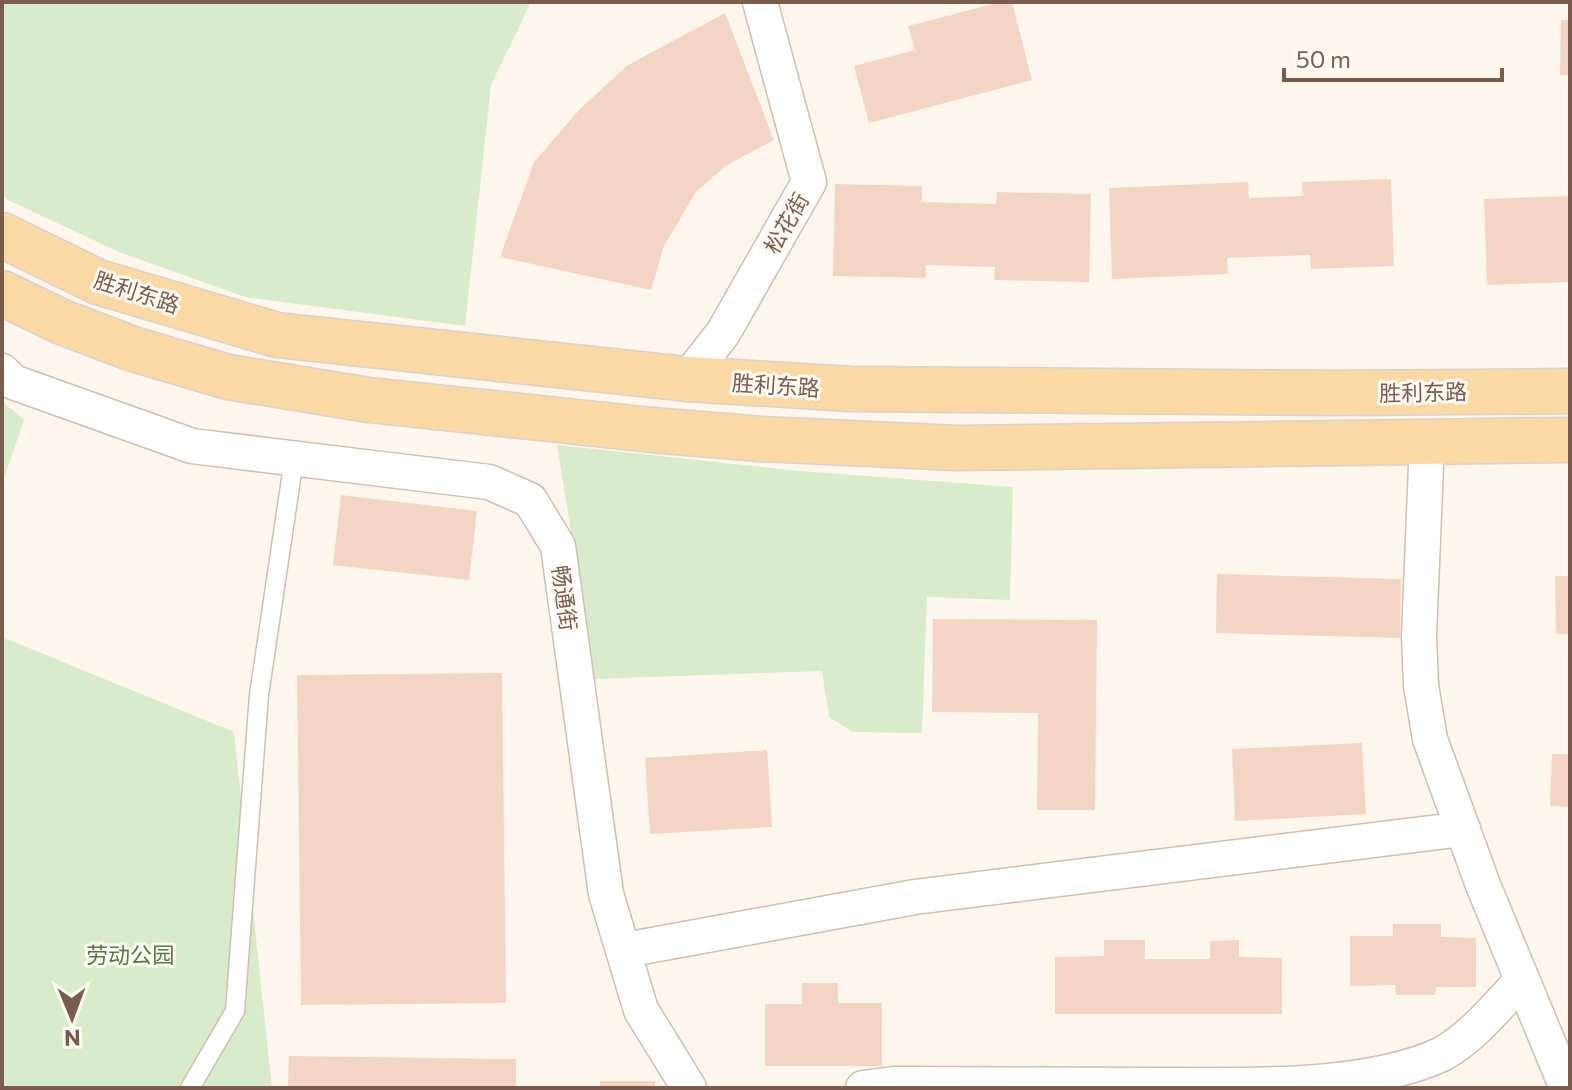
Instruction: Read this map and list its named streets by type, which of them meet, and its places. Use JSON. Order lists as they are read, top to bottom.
{
  "streets": {
    "main road": ["胜利东路"],
    "street": ["松花街", "畅通街"]
  },
  "crossings": [
    ["松花街", "胜利东路"]
  ],
  "parks": ["劳动公园"],
  "scale_bar": "50 m",
  "north": "bottom"
}
